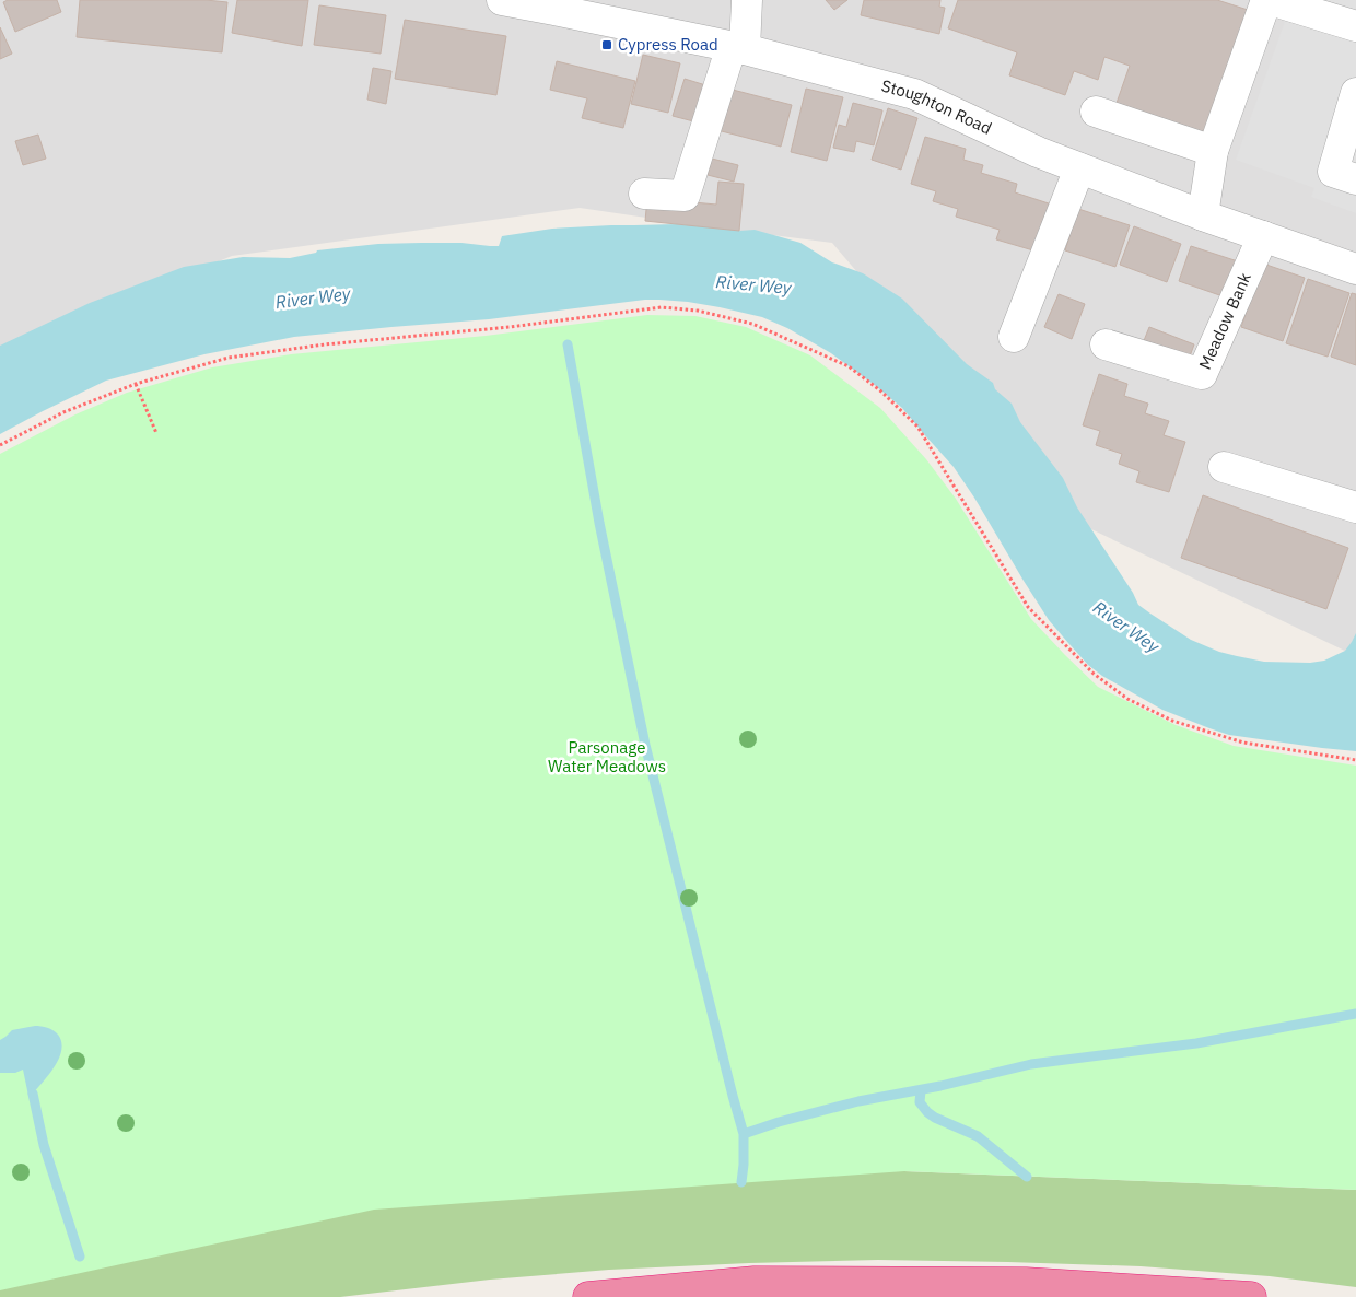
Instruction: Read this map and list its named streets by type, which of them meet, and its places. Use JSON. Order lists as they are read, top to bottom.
{
  "streets": {
    "street": ["Stoughton Road", "Meadow Bank"]
  },
  "crossings": [
    ["Stoughton Road", "Meadow Bank"]
  ],
  "water": ["River Wey"],
  "parks": ["Parsonage Water Meadows"],
  "places": {
    "transit": ["Cypress Road"]
  }
}
